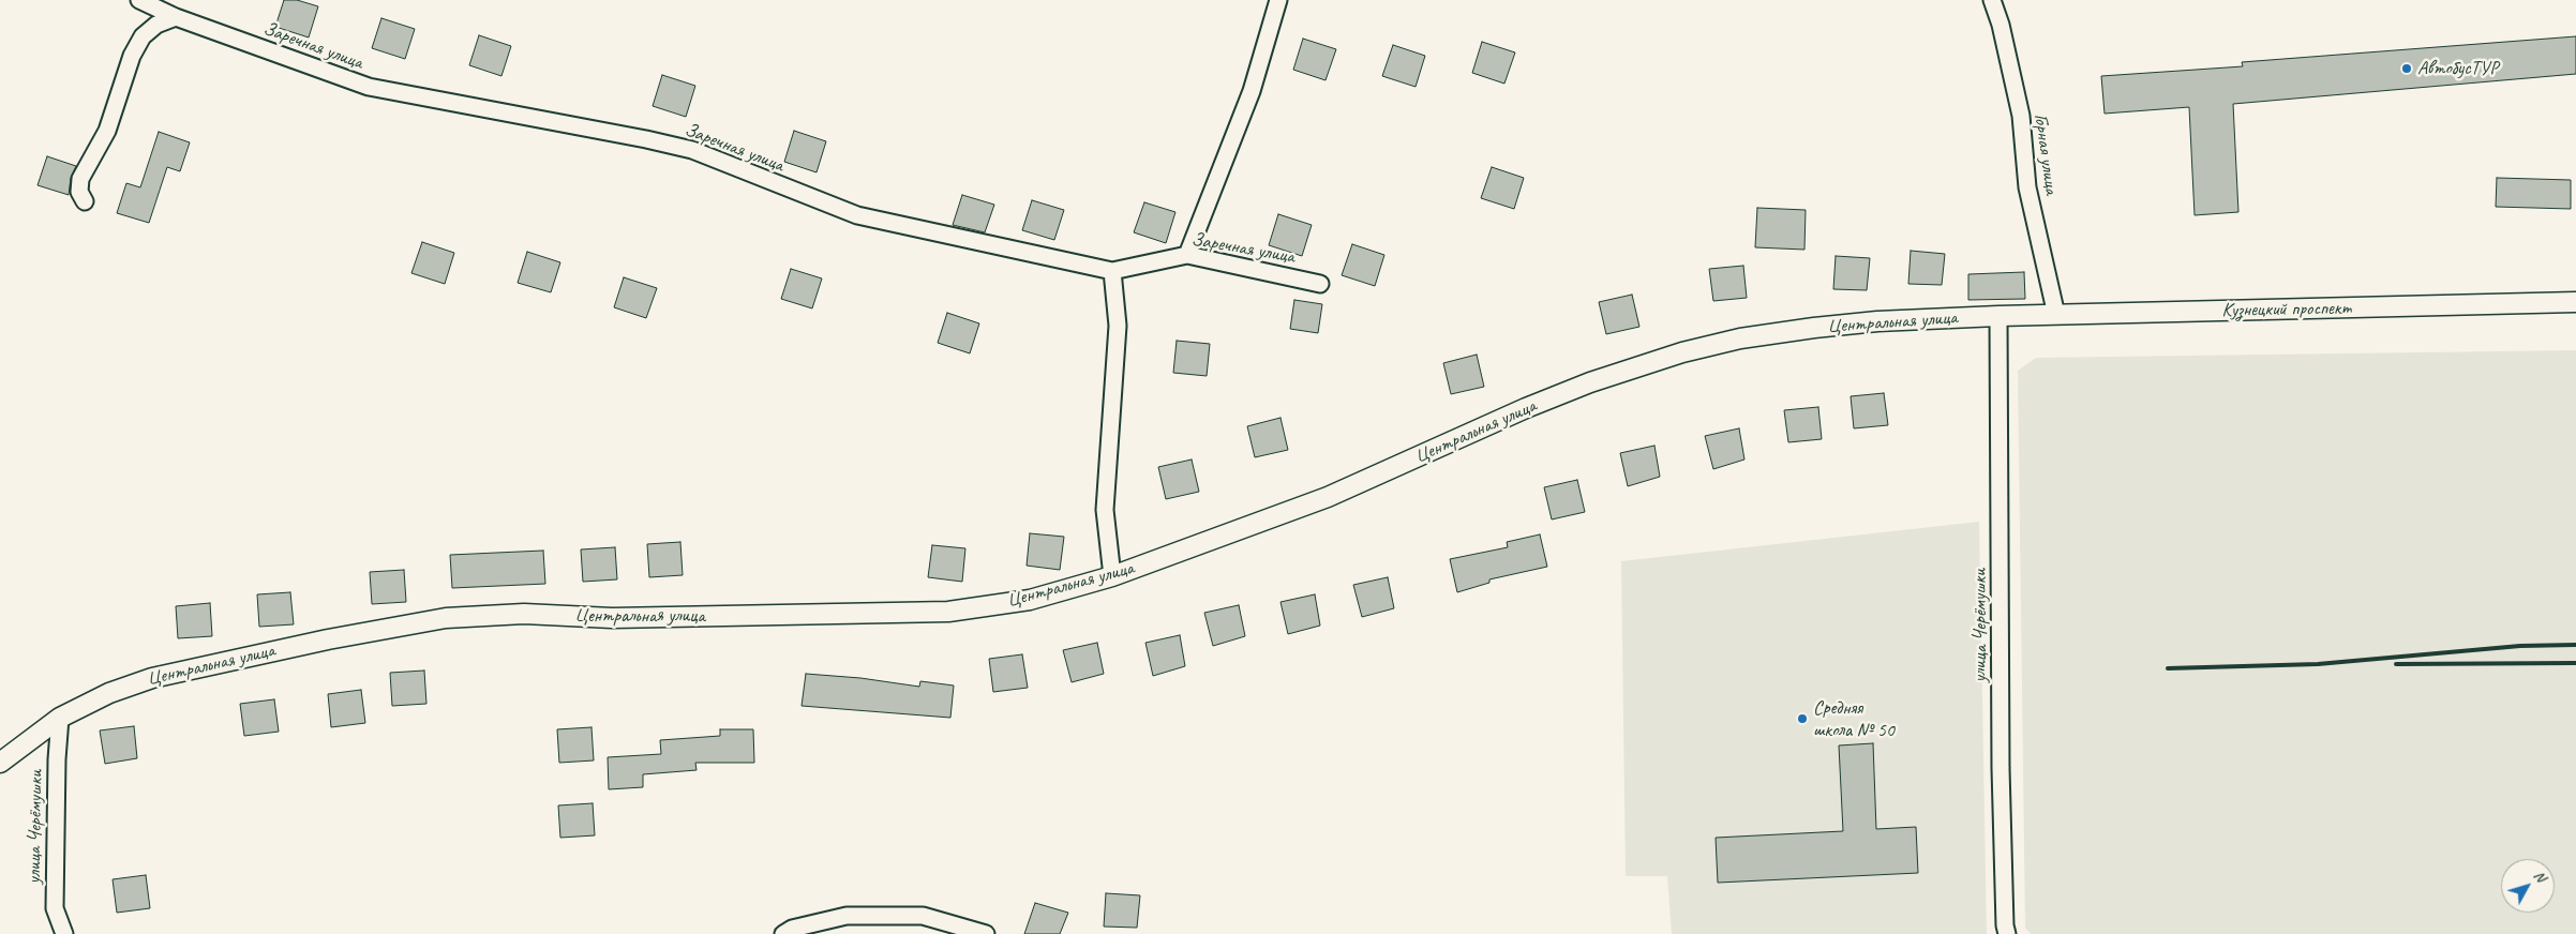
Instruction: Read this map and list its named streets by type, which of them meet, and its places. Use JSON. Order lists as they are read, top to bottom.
{
  "streets": {
    "street": [
      "Заречная улица",
      "Горная улица",
      "Кузнецкий проспект",
      "Центральная улица",
      "улица Черёмушки"
    ]
  },
  "crossings": [
    ["Горная улица", "Кузнецкий проспект"],
    ["Кузнецкий проспект", "Центральная улица"],
    ["Кузнецкий проспект", "улица Черёмушки"],
    ["Центральная улица", "улица Черёмушки"]
  ],
  "places": ["АвтобусТУР", "Средняя школа № 50"],
  "north": "top right"
}
